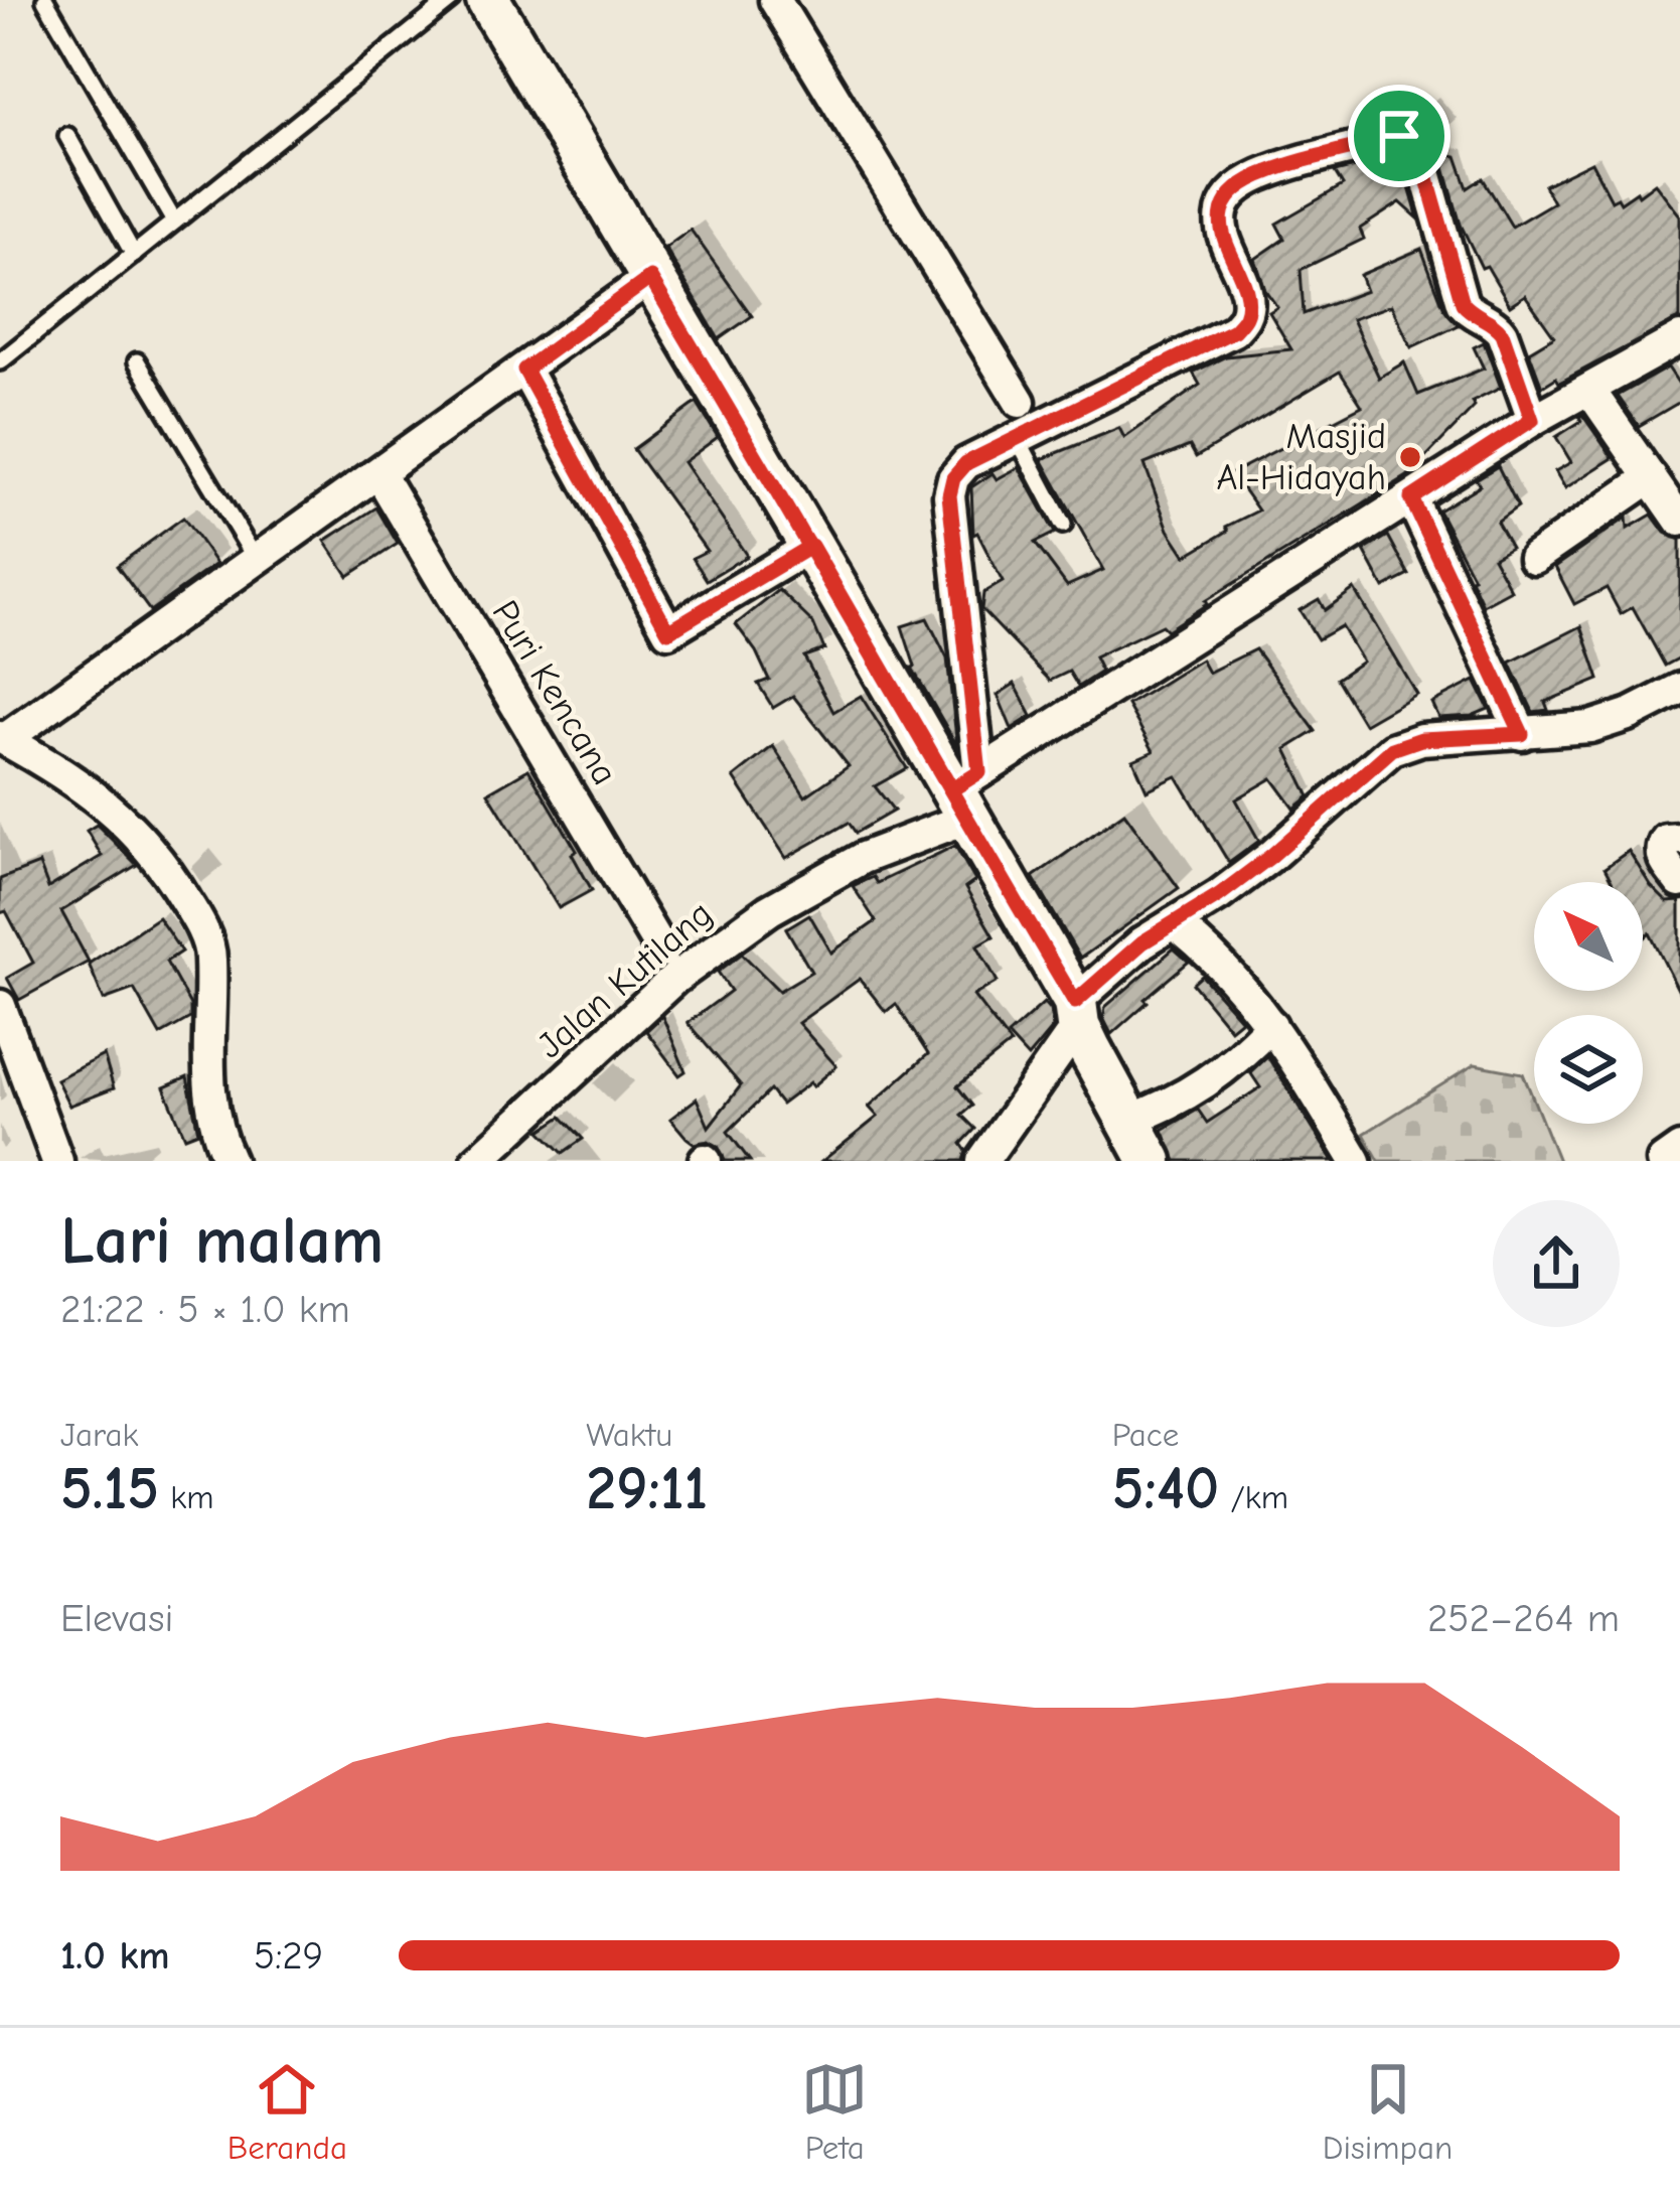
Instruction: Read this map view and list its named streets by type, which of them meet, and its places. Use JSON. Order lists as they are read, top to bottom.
{
  "streets": {
    "street": ["Puri Kencana", "Jalan Kutilang"]
  },
  "places": ["Masjid Al-Hidayah"],
  "north": "top left",
  "page": {
    "heading": ["Lari malam", "21:22 · 5 × 1.0 km"],
    "stats": [
      ["Jarak", "5.15 km"],
      ["Waktu", "29:11"],
      ["Pace", "5:40 /km"]
    ],
    "chart": ["Elevasi", "252–264 m"],
    "list": [
      {
        "name": "1.0 km",
        "note": "5:29"
      }
    ],
    "tabs": ["Beranda", "Peta", "Disimpan"]
  }
}
